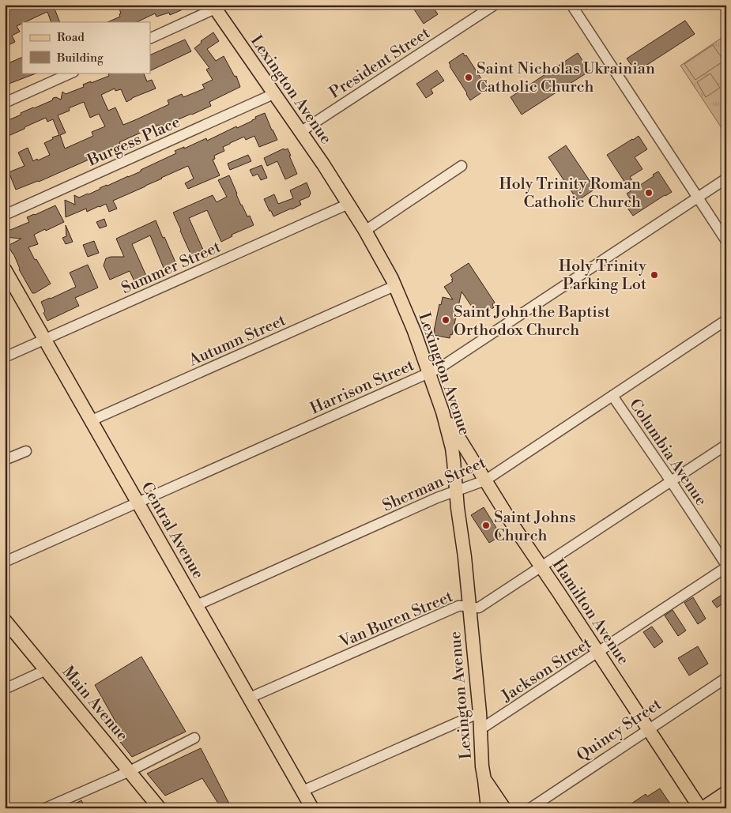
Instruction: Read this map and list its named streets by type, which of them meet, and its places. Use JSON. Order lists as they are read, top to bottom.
{
  "streets": {
    "main road": [
      "Lexington Avenue",
      "Central Avenue",
      "Hamilton Avenue",
      "Main Avenue"
    ],
    "street": [
      "President Street",
      "Burgess Place",
      "Summer Street",
      "Autumn Street",
      "Harrison Street",
      "Columbia Avenue",
      "Sherman Street",
      "Van Buren Street",
      "Jackson Street",
      "Quincy Street"
    ]
  },
  "crossings": [
    ["President Street", "Lexington Avenue"],
    ["Lexington Avenue", "Burgess Place"],
    ["Lexington Avenue", "Summer Street"],
    ["Lexington Avenue", "Autumn Street"],
    ["Lexington Avenue", "Harrison Street"],
    ["Lexington Avenue", "Sherman Street"],
    ["Lexington Avenue", "Hamilton Avenue"],
    ["Lexington Avenue", "Van Buren Street"],
    ["Lexington Avenue", "Jackson Street"],
    ["Summer Street", "Central Avenue"],
    ["Autumn Street", "Central Avenue"],
    ["Harrison Street", "Central Avenue"],
    ["Columbia Avenue", "Sherman Street"],
    ["Columbia Avenue", "Van Buren Street"],
    ["Columbia Avenue", "Jackson Street"],
    ["Sherman Street", "Central Avenue"],
    ["Sherman Street", "Hamilton Avenue"],
    ["Central Avenue", "Van Buren Street"],
    ["Hamilton Avenue", "Van Buren Street"],
    ["Hamilton Avenue", "Jackson Street"],
    ["Hamilton Avenue", "Quincy Street"]
  ],
  "places": [
    "Saint Nicholas Ukrainian Catholic Church",
    "Holy Trinity Roman Catholic Church",
    "Holy Trinity Parking Lot",
    "Saint John the Baptist Orthodox Church",
    "Saint Johns Church"
  ],
  "legend": ["Road", "Building"]
}
